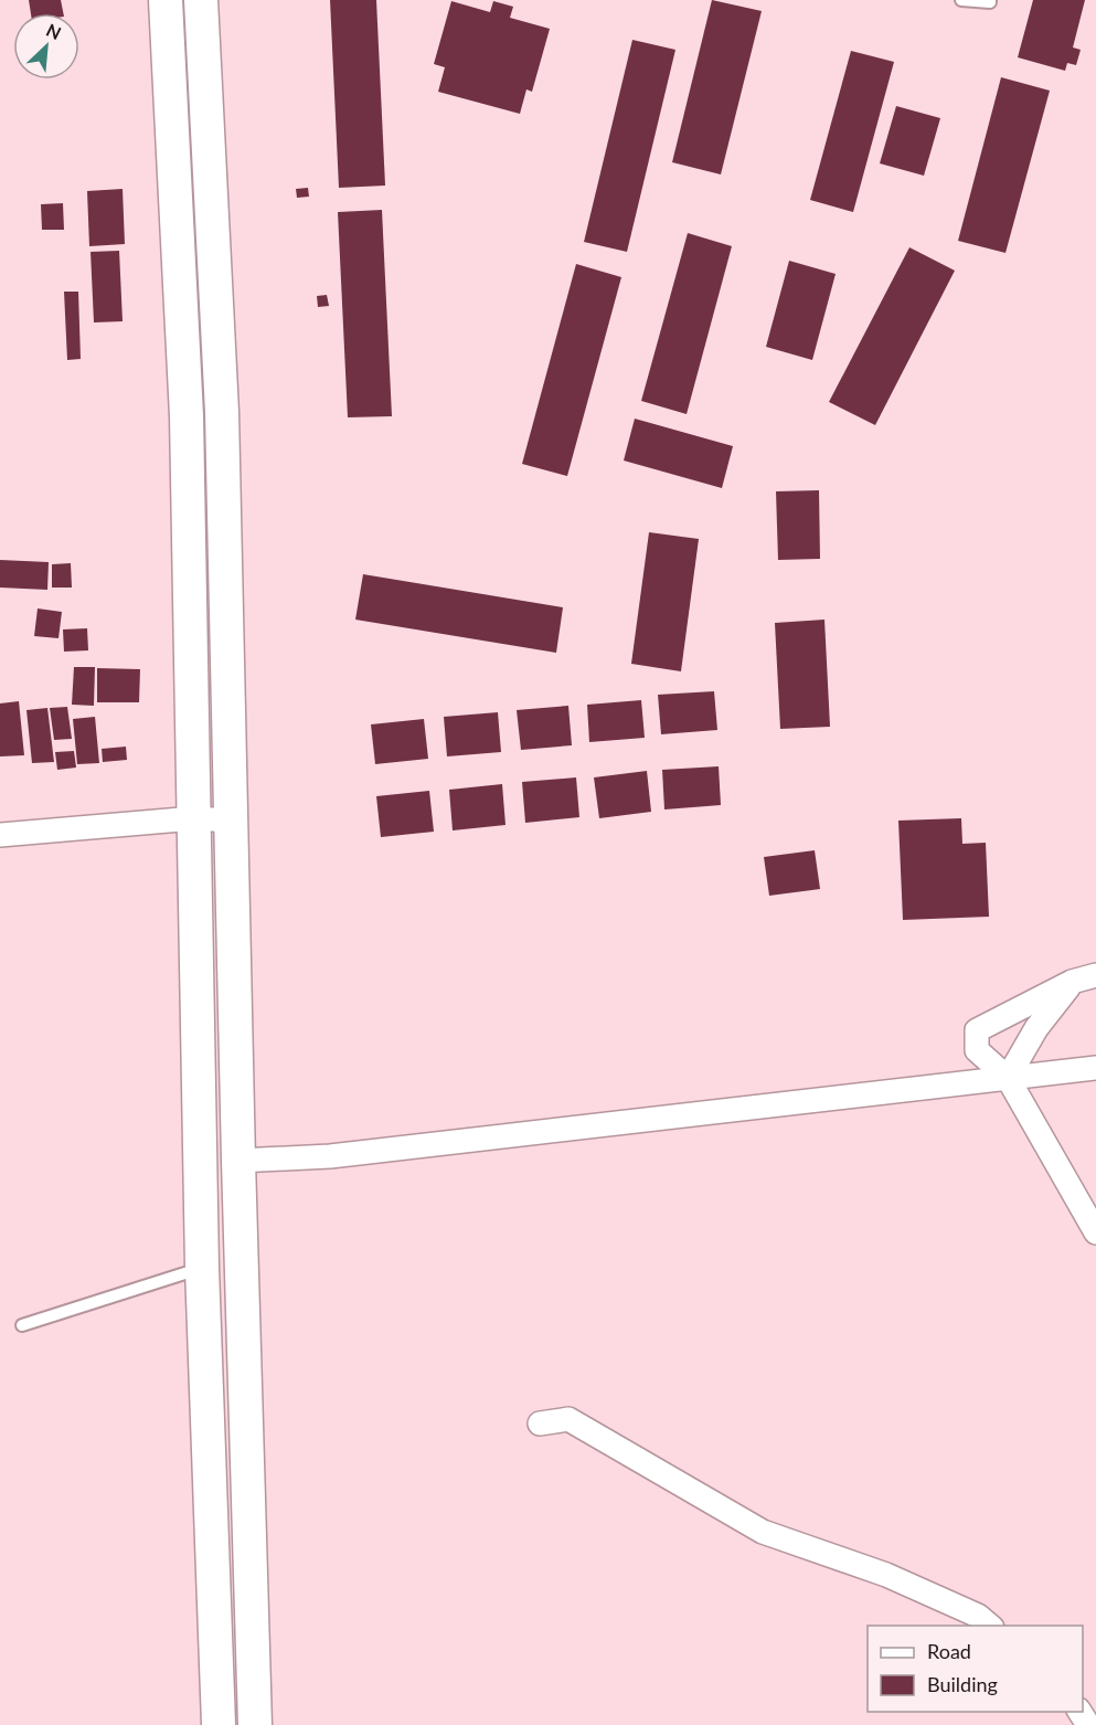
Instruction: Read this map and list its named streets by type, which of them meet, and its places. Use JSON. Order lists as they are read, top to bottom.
{
  "legend": ["Road", "Building"],
  "north": "top right"
}
